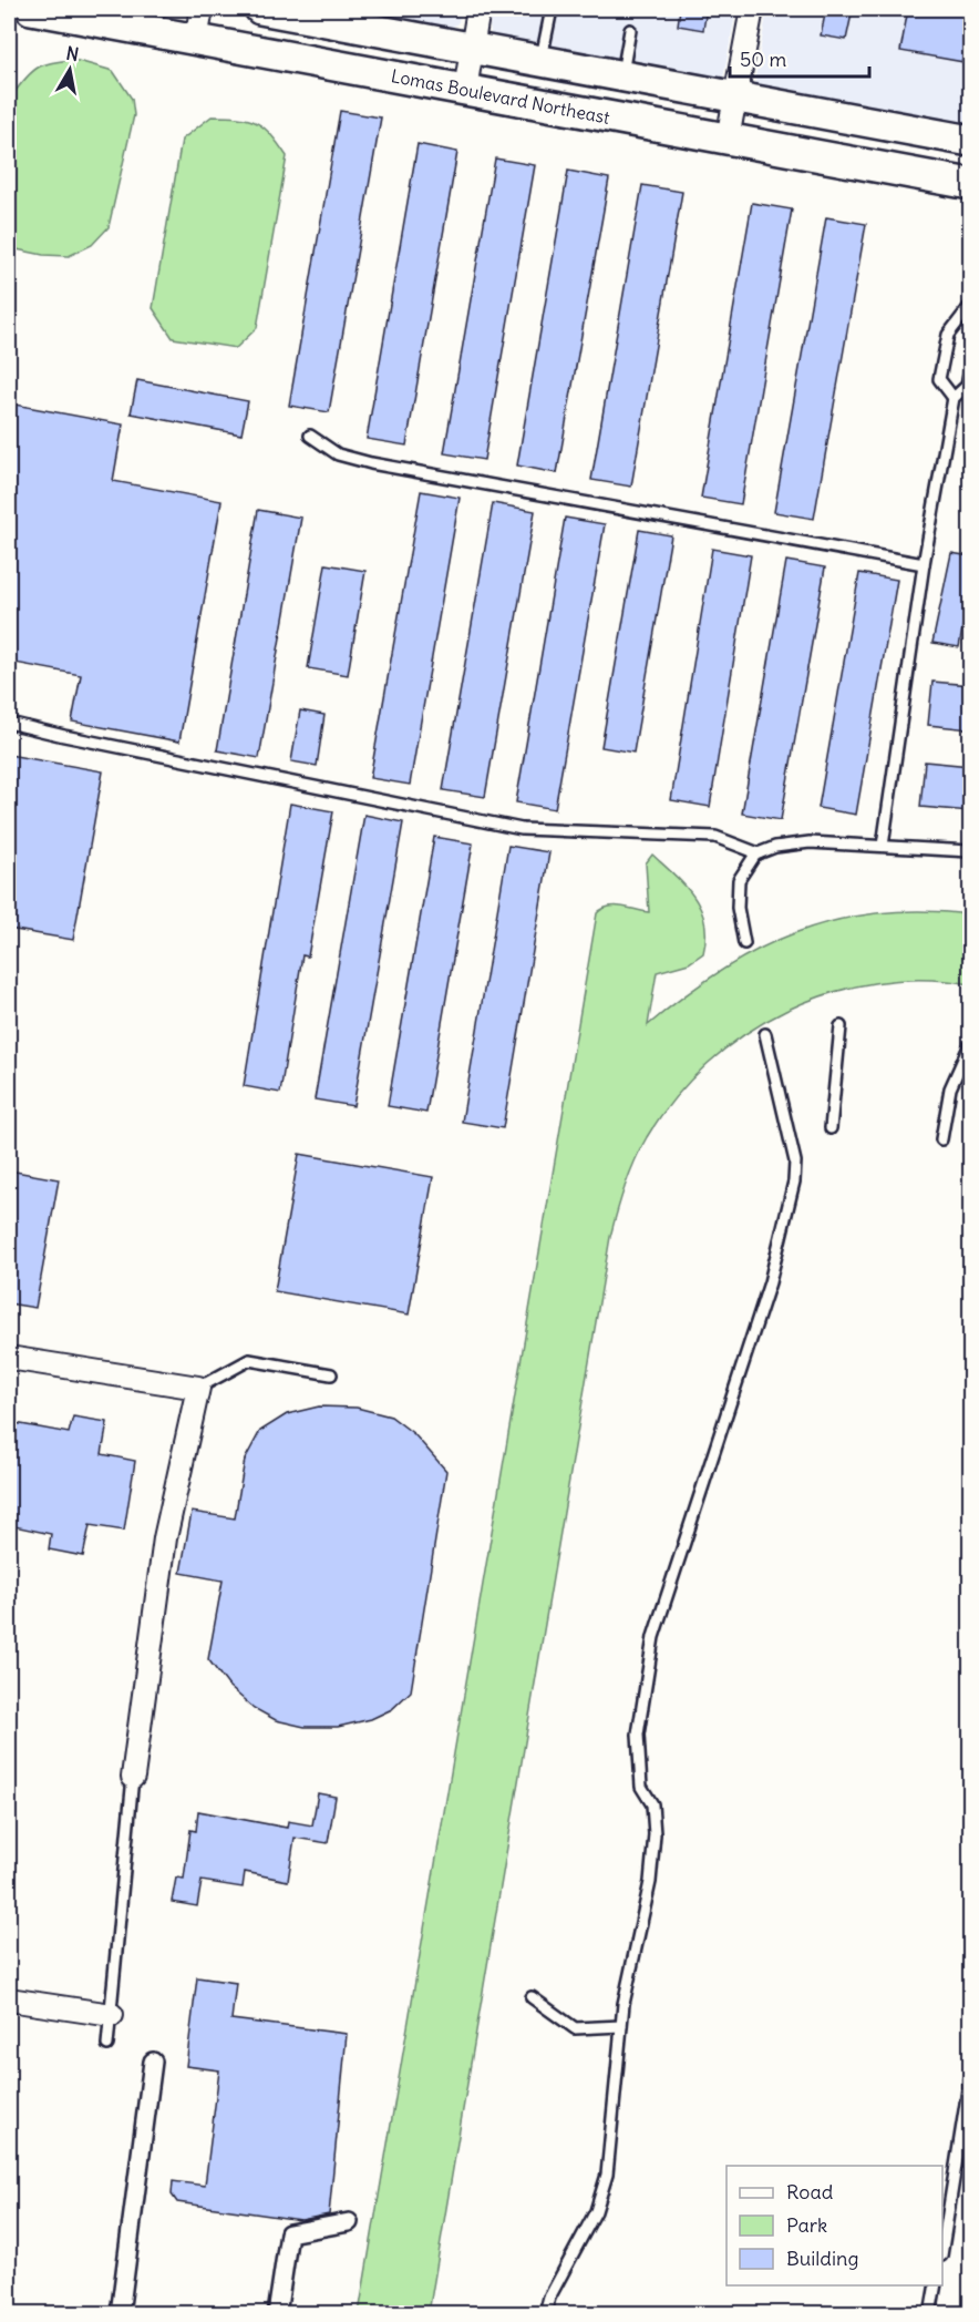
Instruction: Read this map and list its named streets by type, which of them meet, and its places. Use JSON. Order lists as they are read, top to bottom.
{
  "streets": {
    "main road": ["Lomas Boulevard Northeast"]
  },
  "legend": ["Road", "Park", "Building"],
  "scale_bar": "50 m",
  "north": "top"
}
